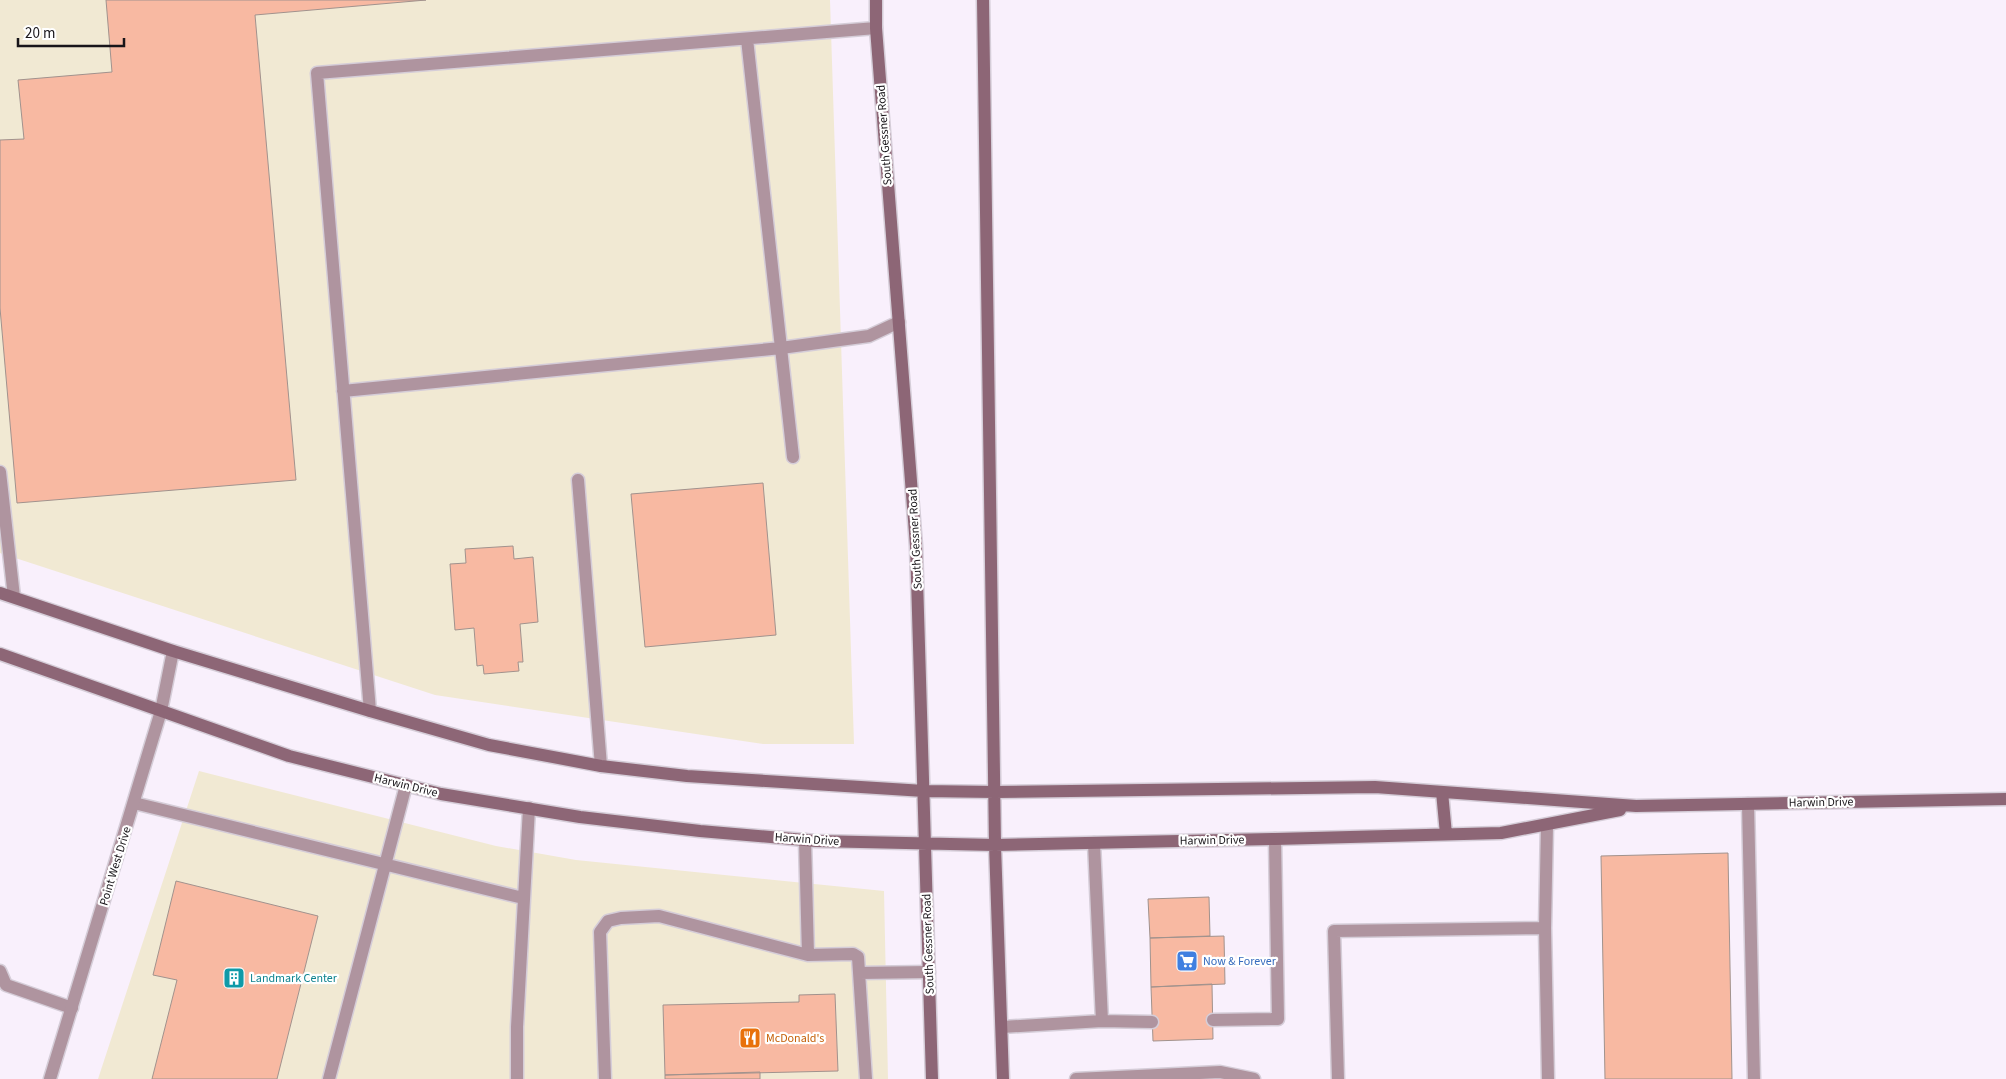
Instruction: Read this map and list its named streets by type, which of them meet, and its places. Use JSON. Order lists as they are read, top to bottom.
{
  "streets": {
    "main road": ["South Gessner Road", "Harwin Drive"],
    "street": ["Point West Drive"]
  },
  "crossings": [
    ["South Gessner Road", "Harwin Drive"],
    ["Harwin Drive", "Point West Drive"]
  ],
  "places": {
    "supermarket": ["Now & Forever"],
    "building": ["Landmark Center"],
    "restaurant": ["McDonald's"]
  },
  "scale_bar": "20 m"
}
